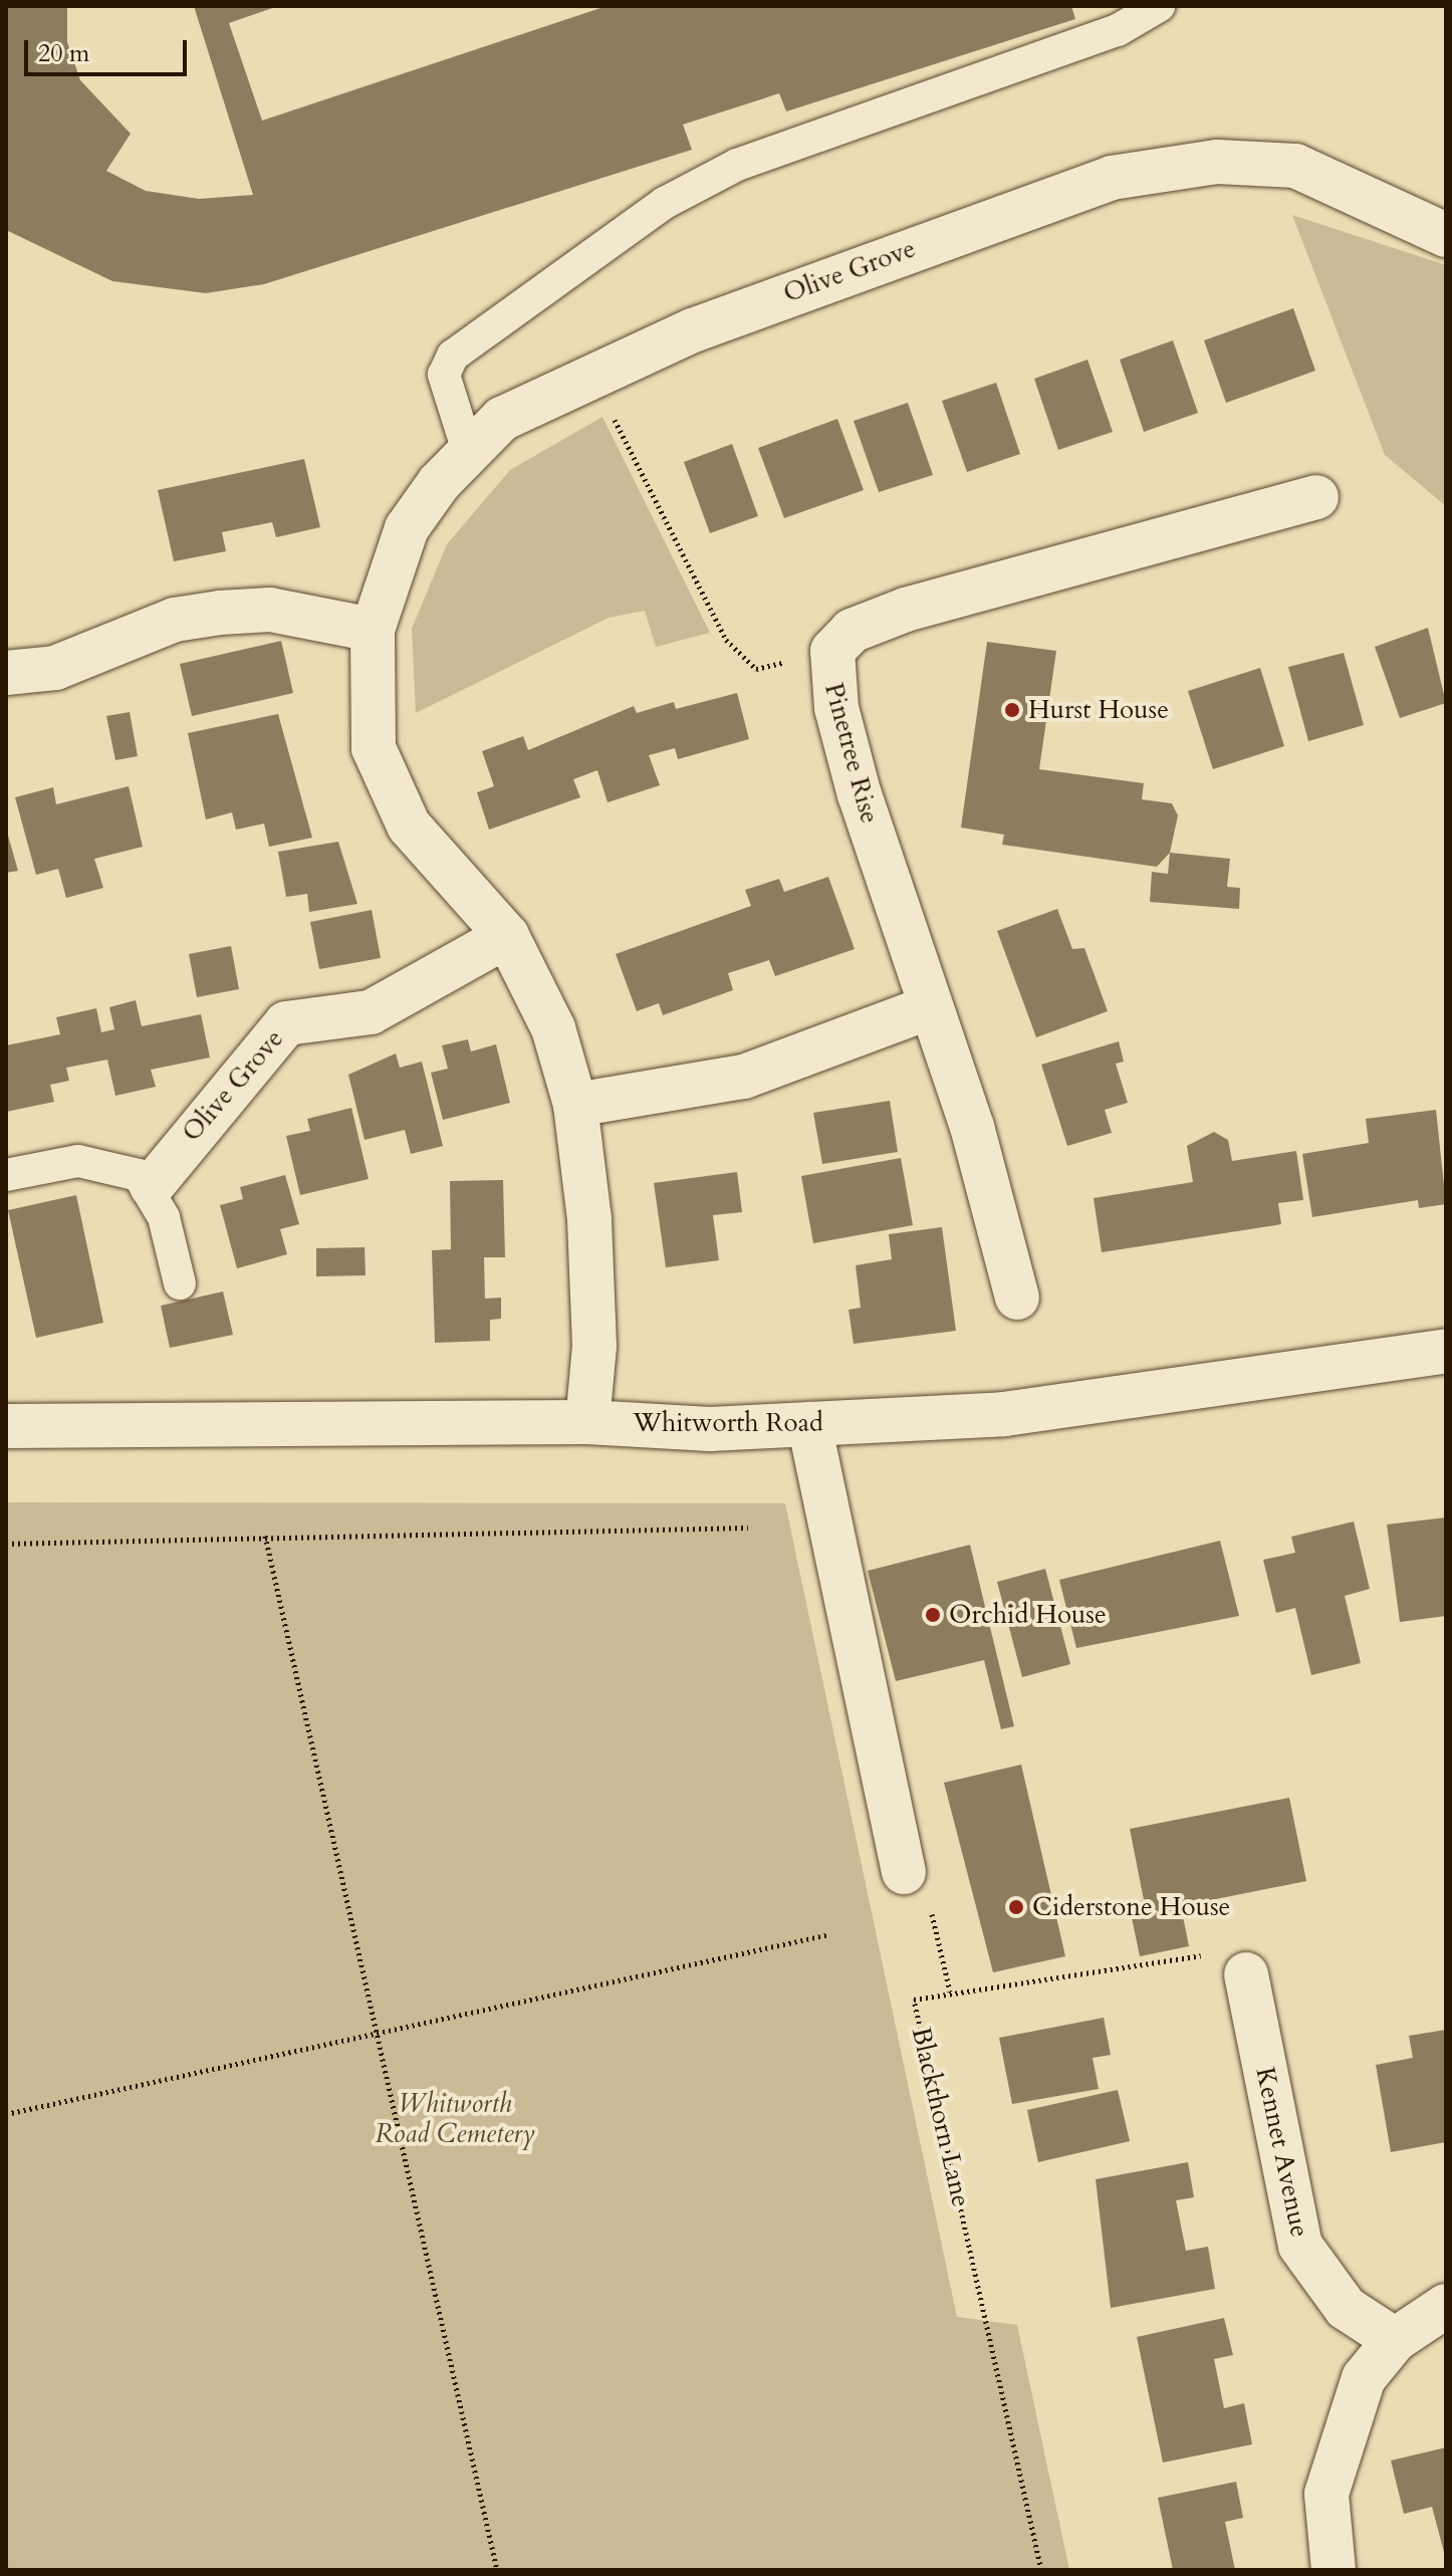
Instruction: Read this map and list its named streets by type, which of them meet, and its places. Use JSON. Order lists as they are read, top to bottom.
{
  "streets": {
    "street": [
      "Olive Grove",
      "Pinetree Rise",
      "Whitworth Road",
      "Kennet Avenue"
    ],
    "path": ["Blackthorn Lane"]
  },
  "crossings": [
    ["Olive Grove", "Whitworth Road"]
  ],
  "parks": ["Whitworth Road Cemetery"],
  "places": ["Hurst House", "Orchid House", "Ciderstone House"],
  "scale_bar": "20 m"
}
